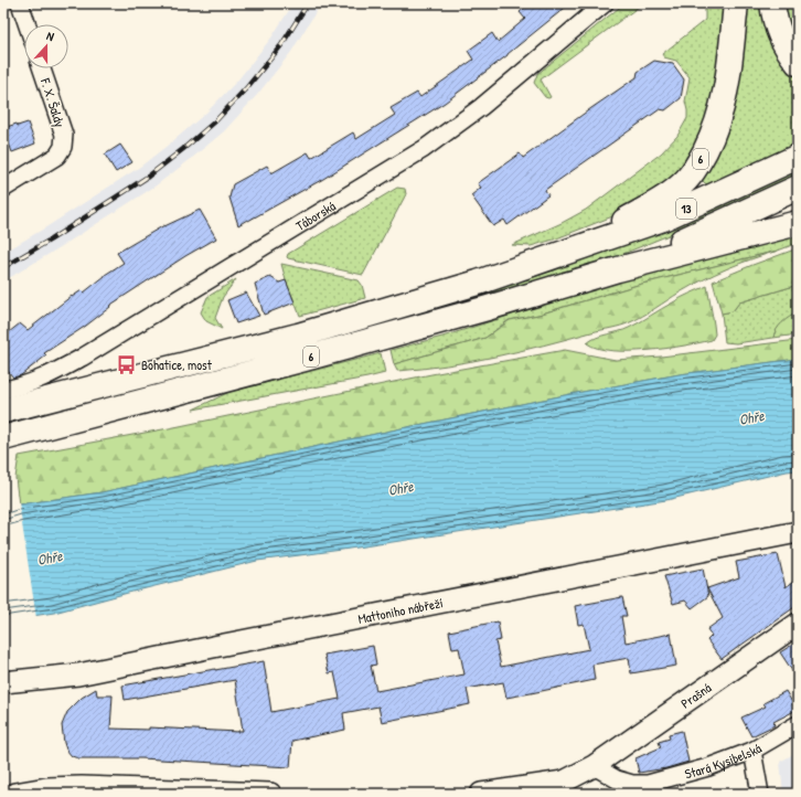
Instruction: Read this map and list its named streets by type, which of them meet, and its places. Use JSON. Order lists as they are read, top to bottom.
{
  "streets": {
    "highway": ["6", "13"],
    "street": [
      "F. X. Šaldy",
      "Táborská",
      "Mattoniho nábřeží",
      "Prašná",
      "Stará Kysibelská"
    ]
  },
  "crossings": [
    ["6", "13"],
    ["Prašná", "Stará Kysibelská"]
  ],
  "water": ["Ohře"],
  "places": {
    "bus stop": ["Bohatice, most"]
  },
  "north": "top"
}
